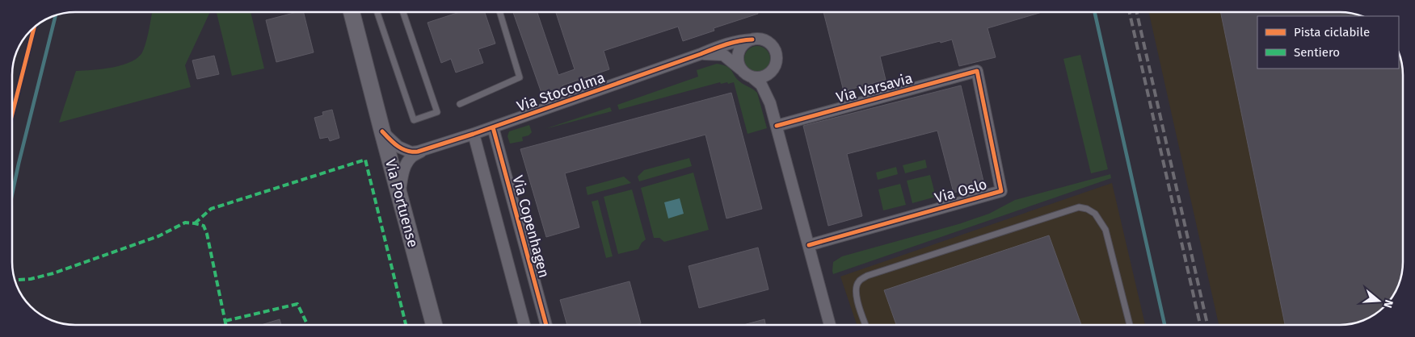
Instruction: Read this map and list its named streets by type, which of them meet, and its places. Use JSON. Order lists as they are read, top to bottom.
{
  "streets": {
    "street": [
      "Via Varsavia",
      "Via Stoccolma",
      "Via Oslo",
      "Via Portuense",
      "Via Copenhagen"
    ]
  },
  "crossings": [
    ["Via Varsavia", "Via Oslo"],
    ["Via Stoccolma", "Via Portuense"],
    ["Via Stoccolma", "Via Copenhagen"]
  ],
  "legend": ["Pista ciclabile", "Sentiero"],
  "north": "right"
}
